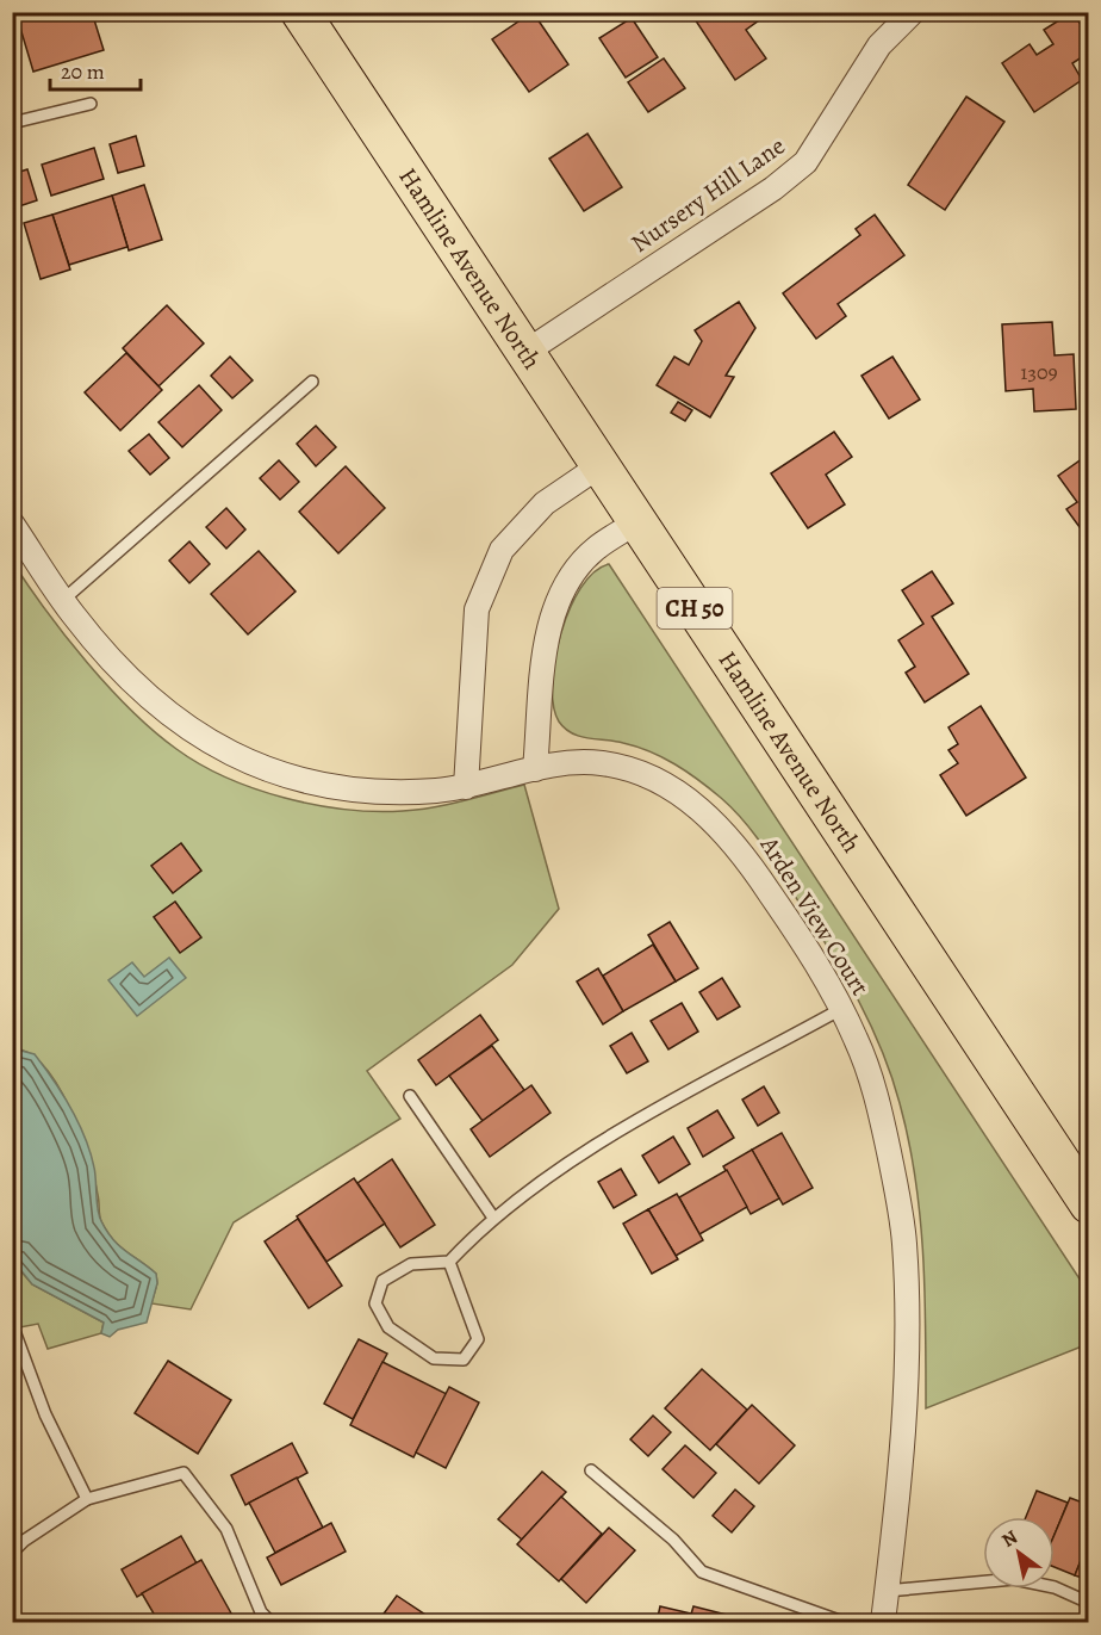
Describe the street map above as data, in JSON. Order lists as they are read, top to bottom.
{
  "streets": {
    "main road": ["Hamline Avenue North", "CH 50"],
    "street": ["Nursery Hill Lane", "Arden View Court"]
  },
  "crossings": [
    ["Nursery Hill Lane", "Hamline Avenue North"]
  ],
  "house_numbers": ["1309"],
  "scale_bar": "20 m",
  "north": "top left"
}
